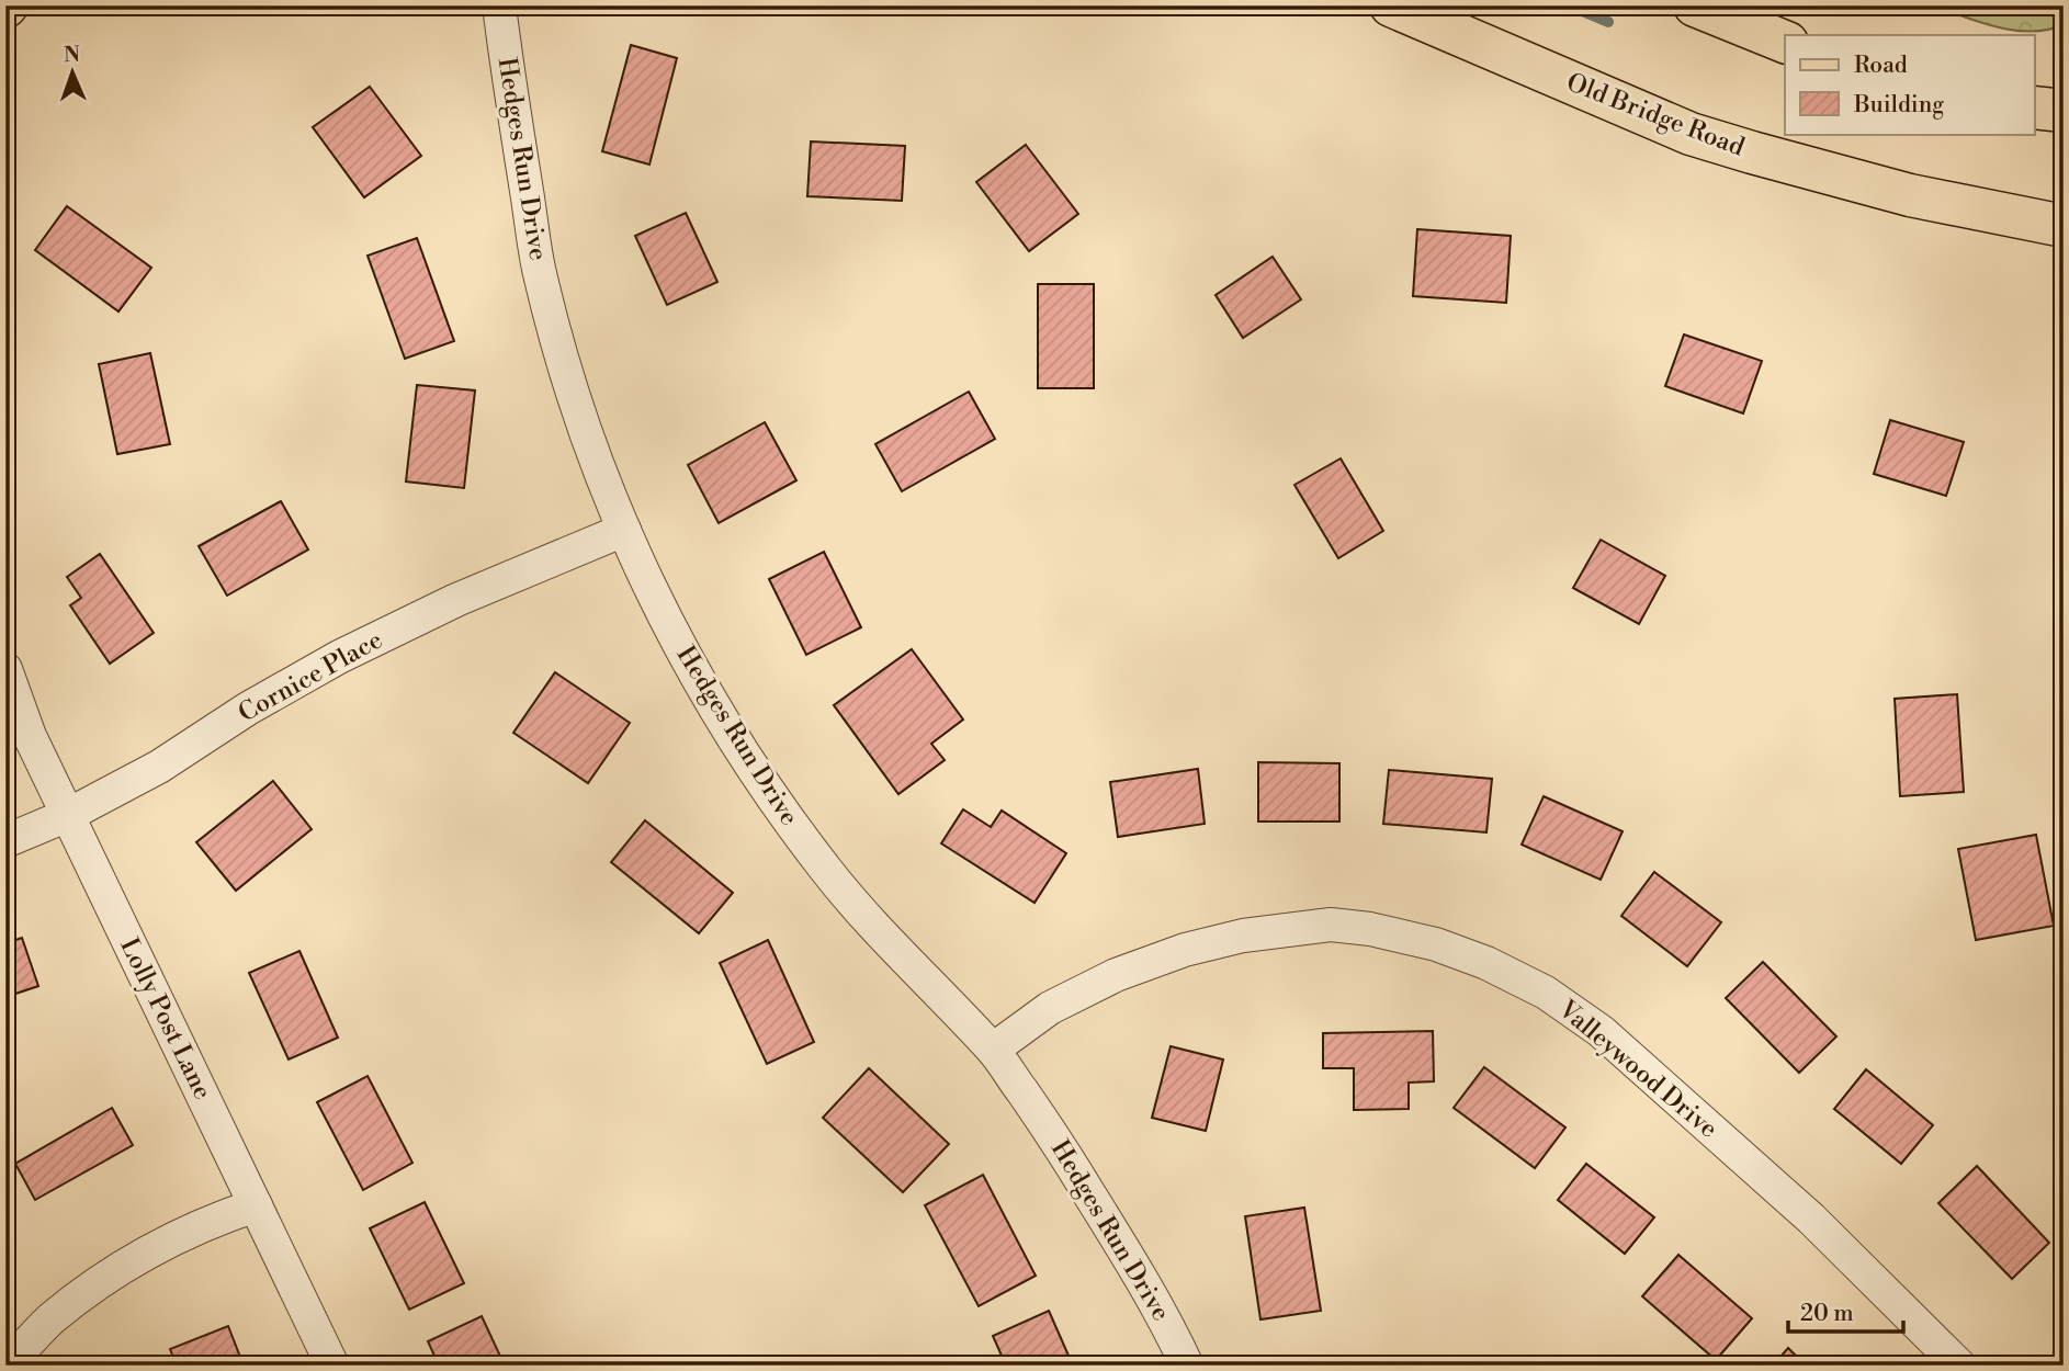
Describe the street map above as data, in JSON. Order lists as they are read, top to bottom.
{
  "streets": {
    "main road": ["Old Bridge Road"],
    "street": [
      "Hedges Run Drive",
      "Cornice Place",
      "Lolly Post Lane",
      "Valleywood Drive"
    ]
  },
  "crossings": [
    ["Hedges Run Drive", "Cornice Place"],
    ["Hedges Run Drive", "Valleywood Drive"],
    ["Cornice Place", "Lolly Post Lane"]
  ],
  "legend": ["Road", "Building"],
  "scale_bar": "20 m",
  "north": "top"
}
